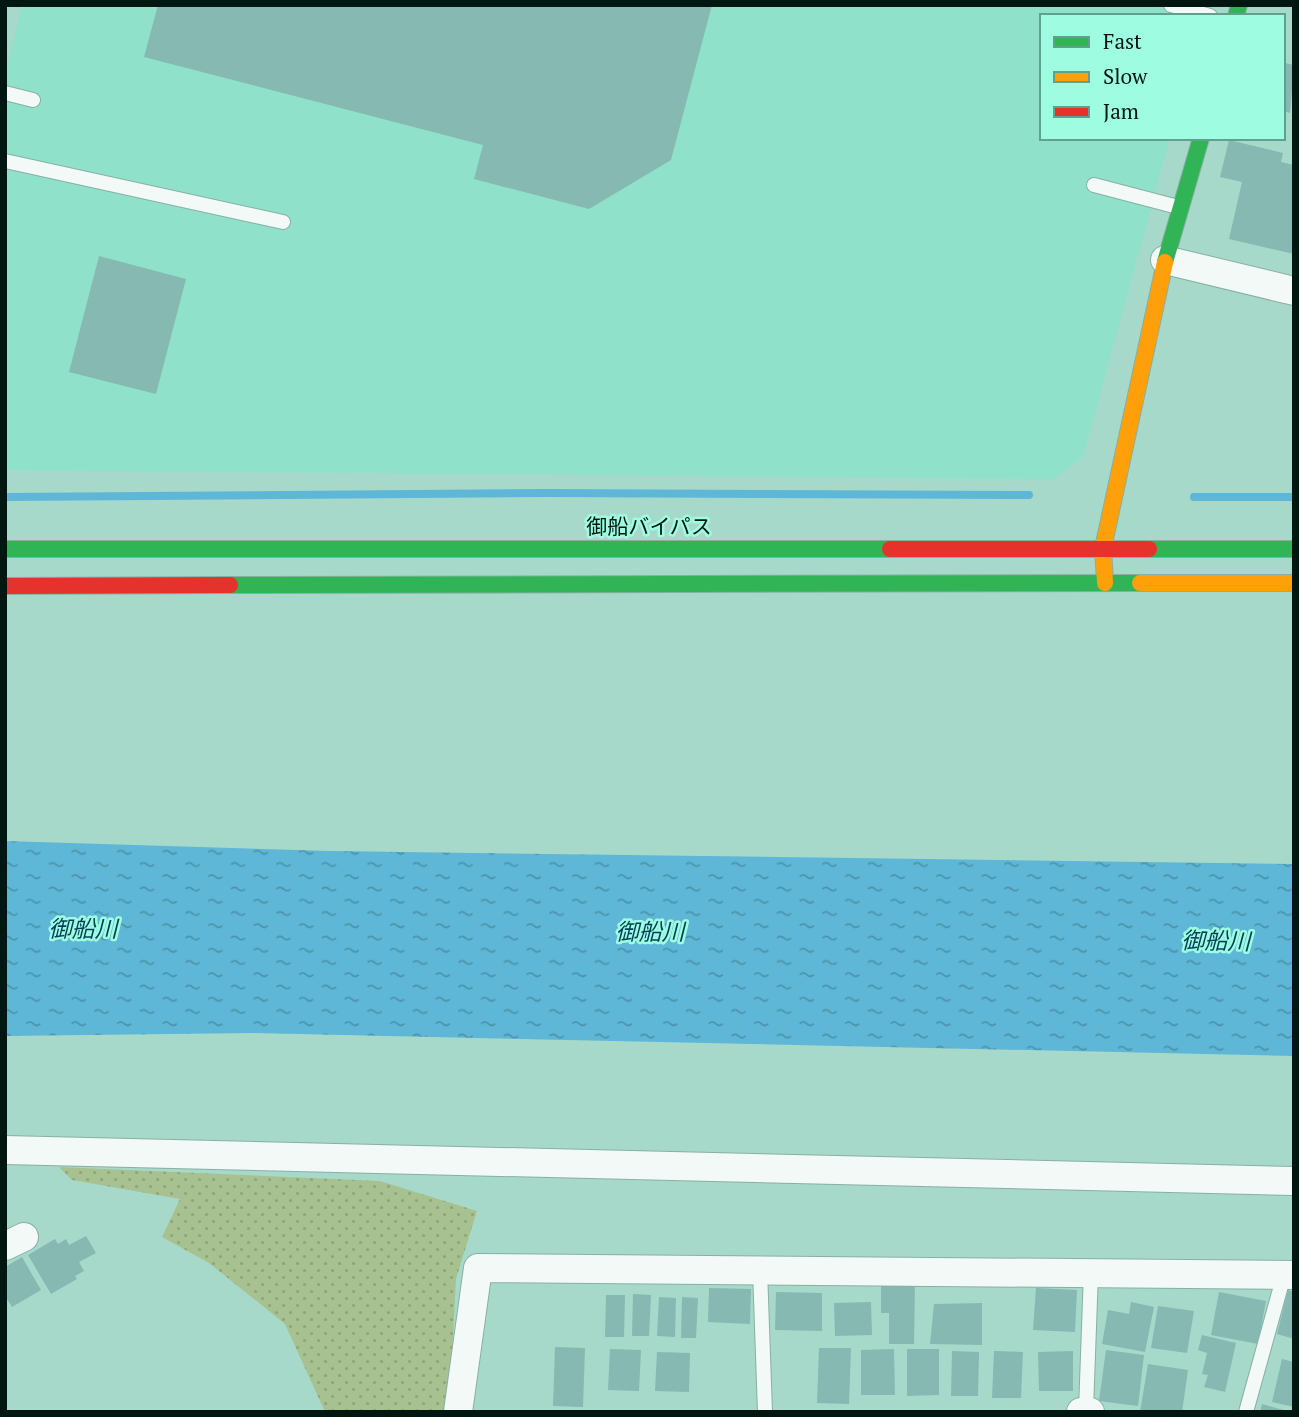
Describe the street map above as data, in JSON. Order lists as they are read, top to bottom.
{
  "streets": {
    "main road": ["御船バイパス"]
  },
  "water": ["御船川"],
  "legend": ["Fast", "Slow", "Jam"]
}
